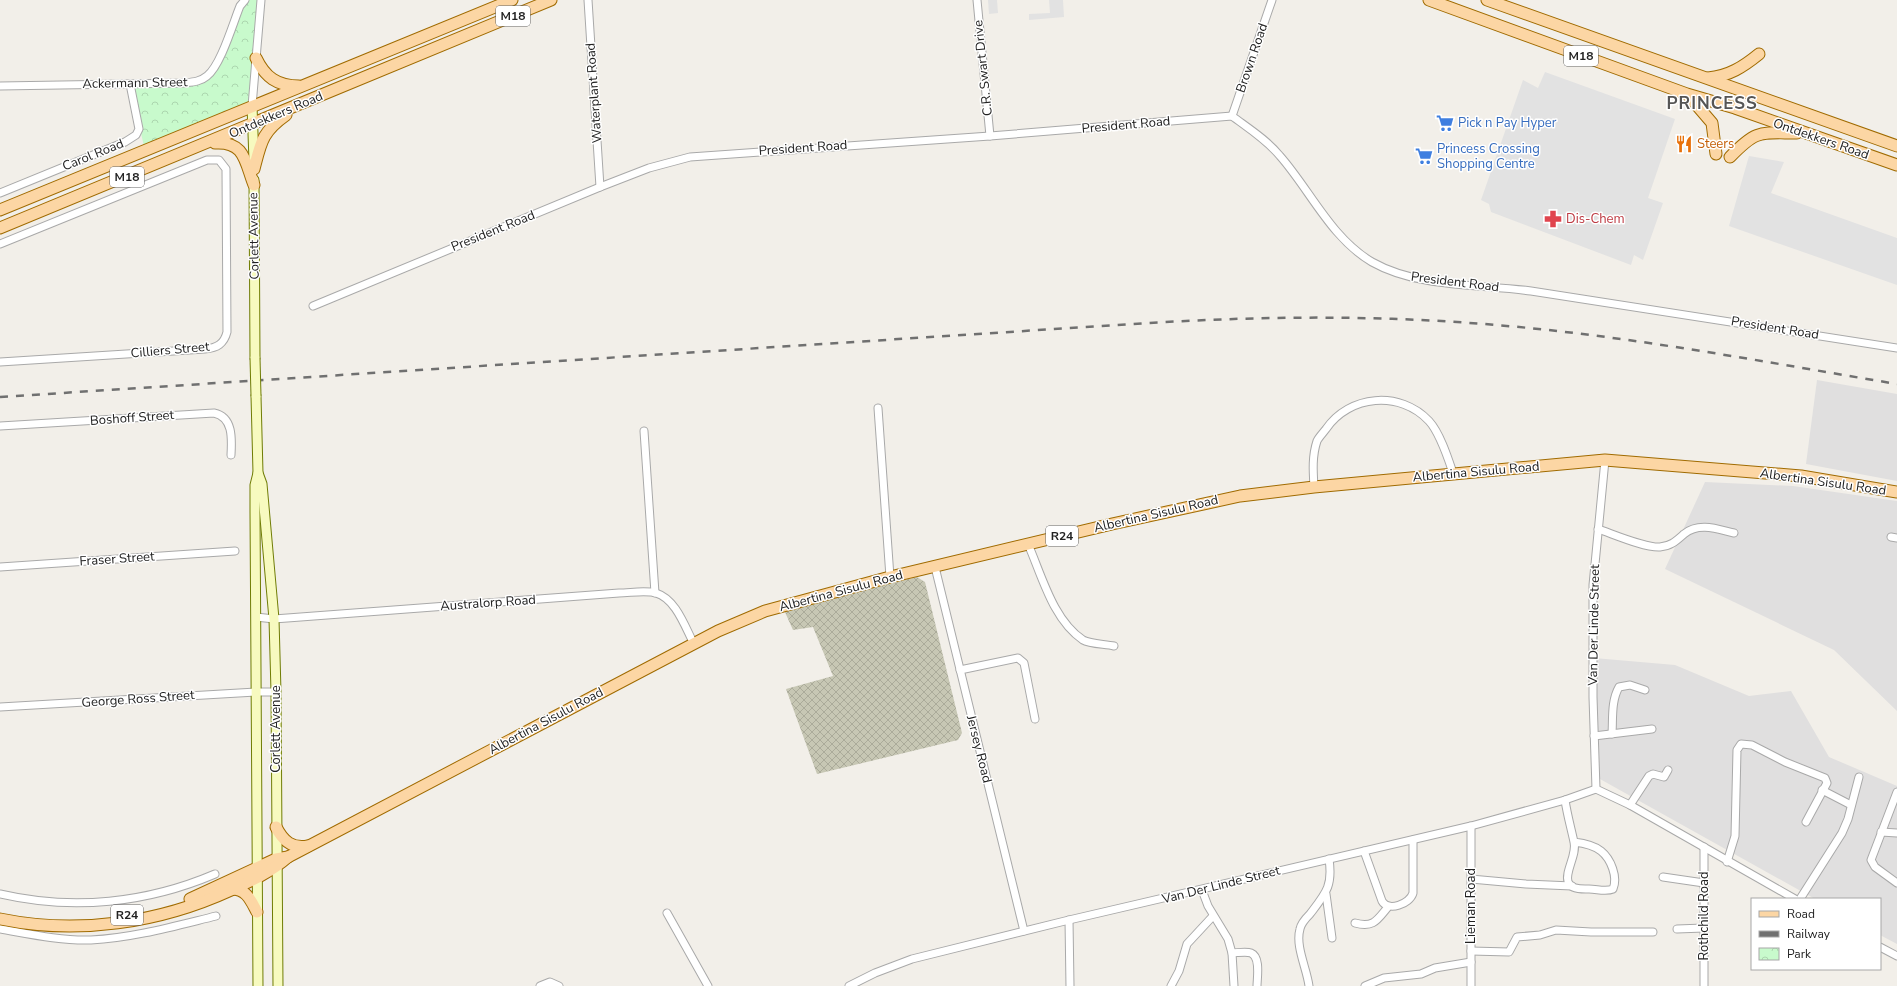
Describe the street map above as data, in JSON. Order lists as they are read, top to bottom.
{
  "streets": {
    "main road": [
      "M18",
      "Ontdekkers Road",
      "Albertina Sisulu Road",
      "R24"
    ],
    "street": [
      "Brown Road",
      "C.R. Swart Drive",
      "Ackermann Street",
      "Waterplant Road",
      "President Road",
      "Carol Road",
      "Corlett Avenue",
      "Cilliers Street",
      "Boshoff Street",
      "Fraser Street",
      "Australorp Road",
      "Van Der Linde Street",
      "George Ross Street",
      "Jersey Road",
      "Lieman Road",
      "Rothchild Road"
    ]
  },
  "crossings": [
    ["Brown Road", "President Road"],
    ["C.R. Swart Drive", "President Road"],
    ["Ackermann Street", "Carol Road"],
    ["Waterplant Road", "President Road"],
    ["Ontdekkers Road", "Corlett Avenue"],
    ["Corlett Avenue", "Albertina Sisulu Road"],
    ["Corlett Avenue", "Australorp Road"],
    ["Corlett Avenue", "George Ross Street"],
    ["Albertina Sisulu Road", "Van Der Linde Street"],
    ["Albertina Sisulu Road", "Jersey Road"],
    ["Van Der Linde Street", "Jersey Road"],
    ["Van Der Linde Street", "Lieman Road"]
  ],
  "districts": ["PRINCESS"],
  "places": {
    "supermarket": ["Pick n Pay Hyper", "Princess Crossing Shopping Centre"],
    "restaurant": ["Steers"],
    "pharmacy": ["Dis-Chem"]
  },
  "legend": ["Road", "Railway", "Park"]
}
